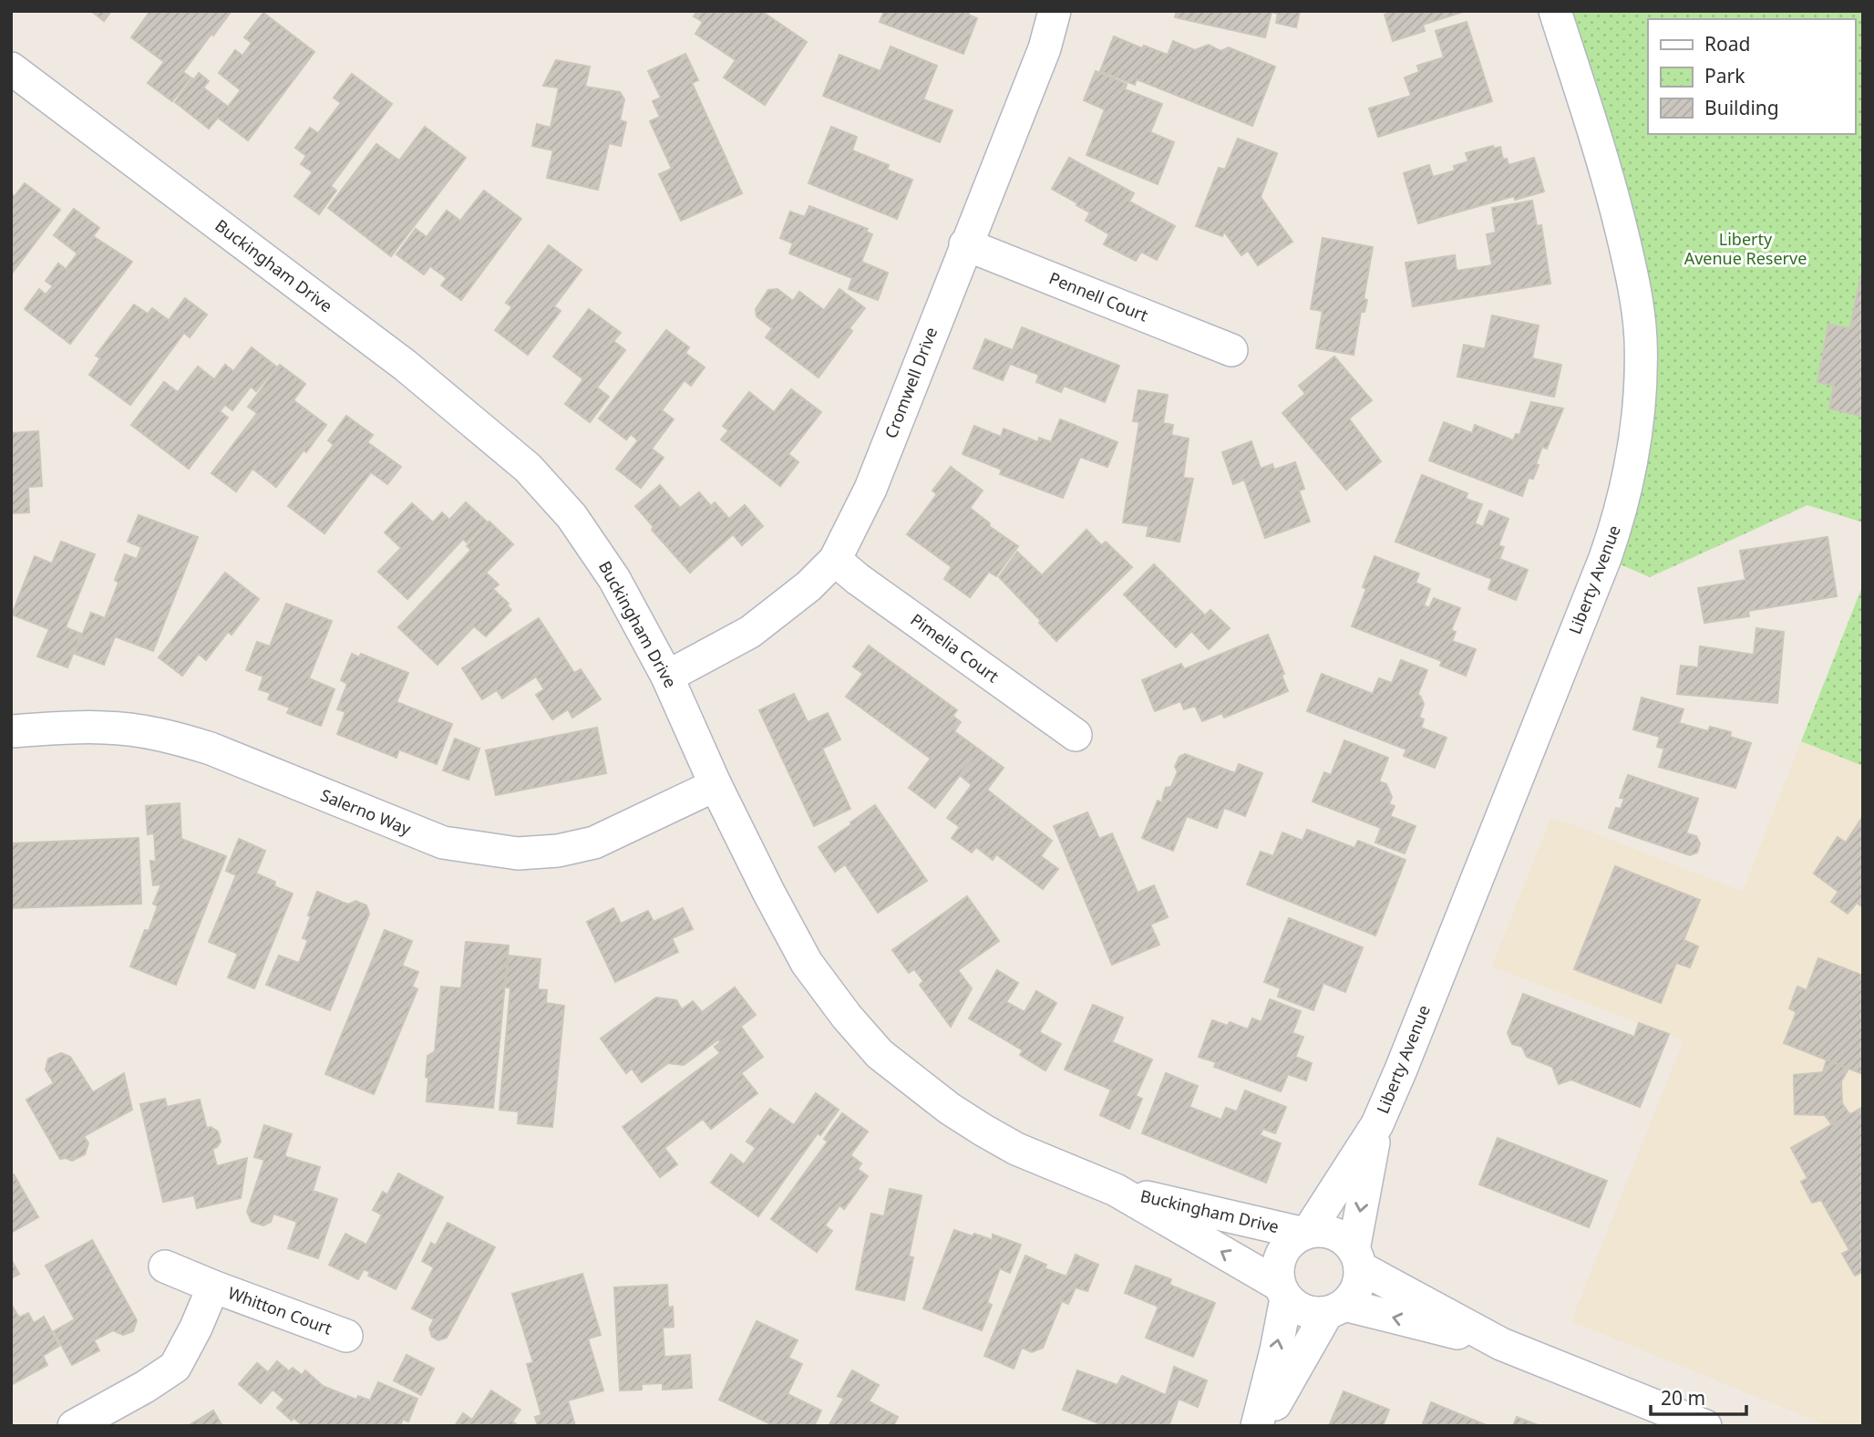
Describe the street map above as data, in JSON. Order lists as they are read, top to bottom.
{
  "streets": {
    "street": [
      "Buckingham Drive",
      "Pennell Court",
      "Cromwell Drive",
      "Liberty Avenue",
      "Pimelia Court",
      "Salerno Way",
      "Whitton Court"
    ]
  },
  "crossings": [
    ["Buckingham Drive", "Cromwell Drive"],
    ["Buckingham Drive", "Liberty Avenue"],
    ["Buckingham Drive", "Salerno Way"],
    ["Pennell Court", "Cromwell Drive"],
    ["Cromwell Drive", "Pimelia Court"]
  ],
  "parks": ["Liberty Avenue Reserve"],
  "legend": ["Road", "Park", "Building"],
  "scale_bar": "20 m"
}
